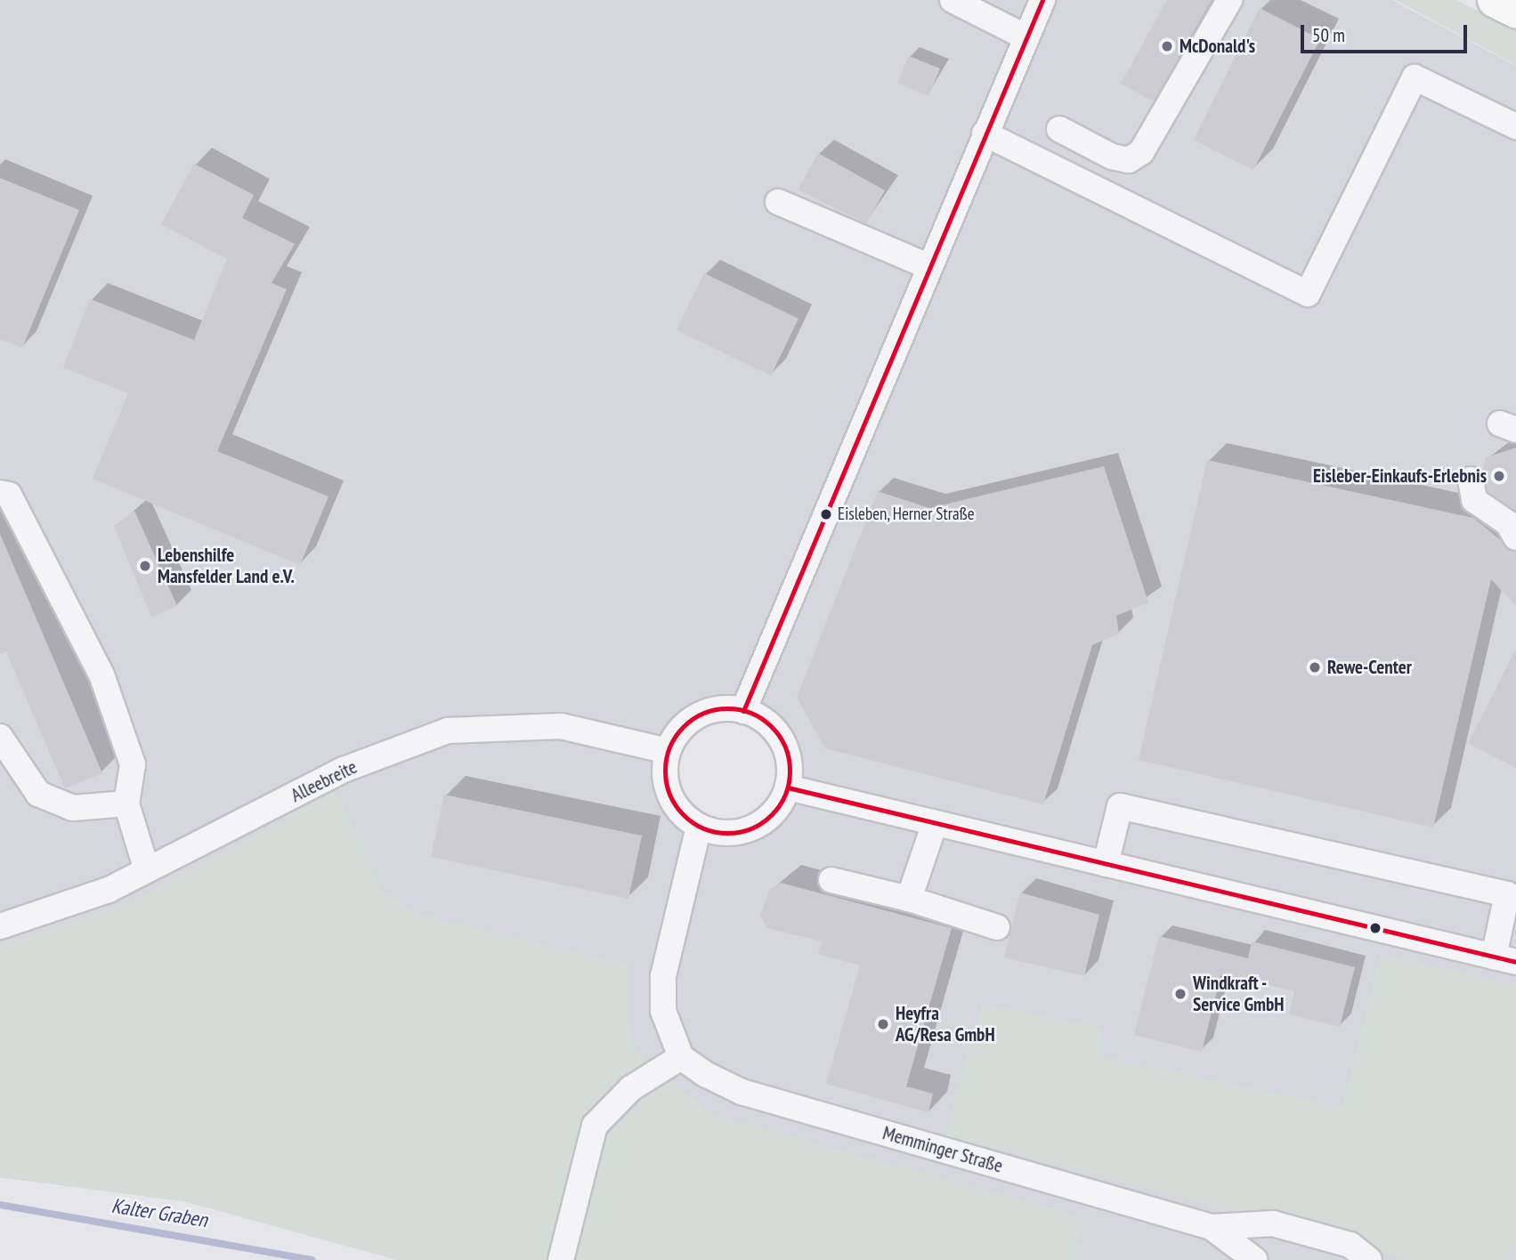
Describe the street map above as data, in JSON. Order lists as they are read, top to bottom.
{
  "streets": {
    "street": ["Alleebreite", "Memminger Straße"]
  },
  "water": ["Kalter Graben"],
  "places": [
    "McDonald's",
    "Eisleber-Einkaufs-Erlebnis",
    "Eisleben, Herner Straße",
    "Lebenshilfe Mansfelder Land e.V.",
    "Rewe-Center",
    "Windkraft - Service GmbH",
    "Heyfra AG/Resa GmbH"
  ],
  "scale_bar": "50 m"
}
